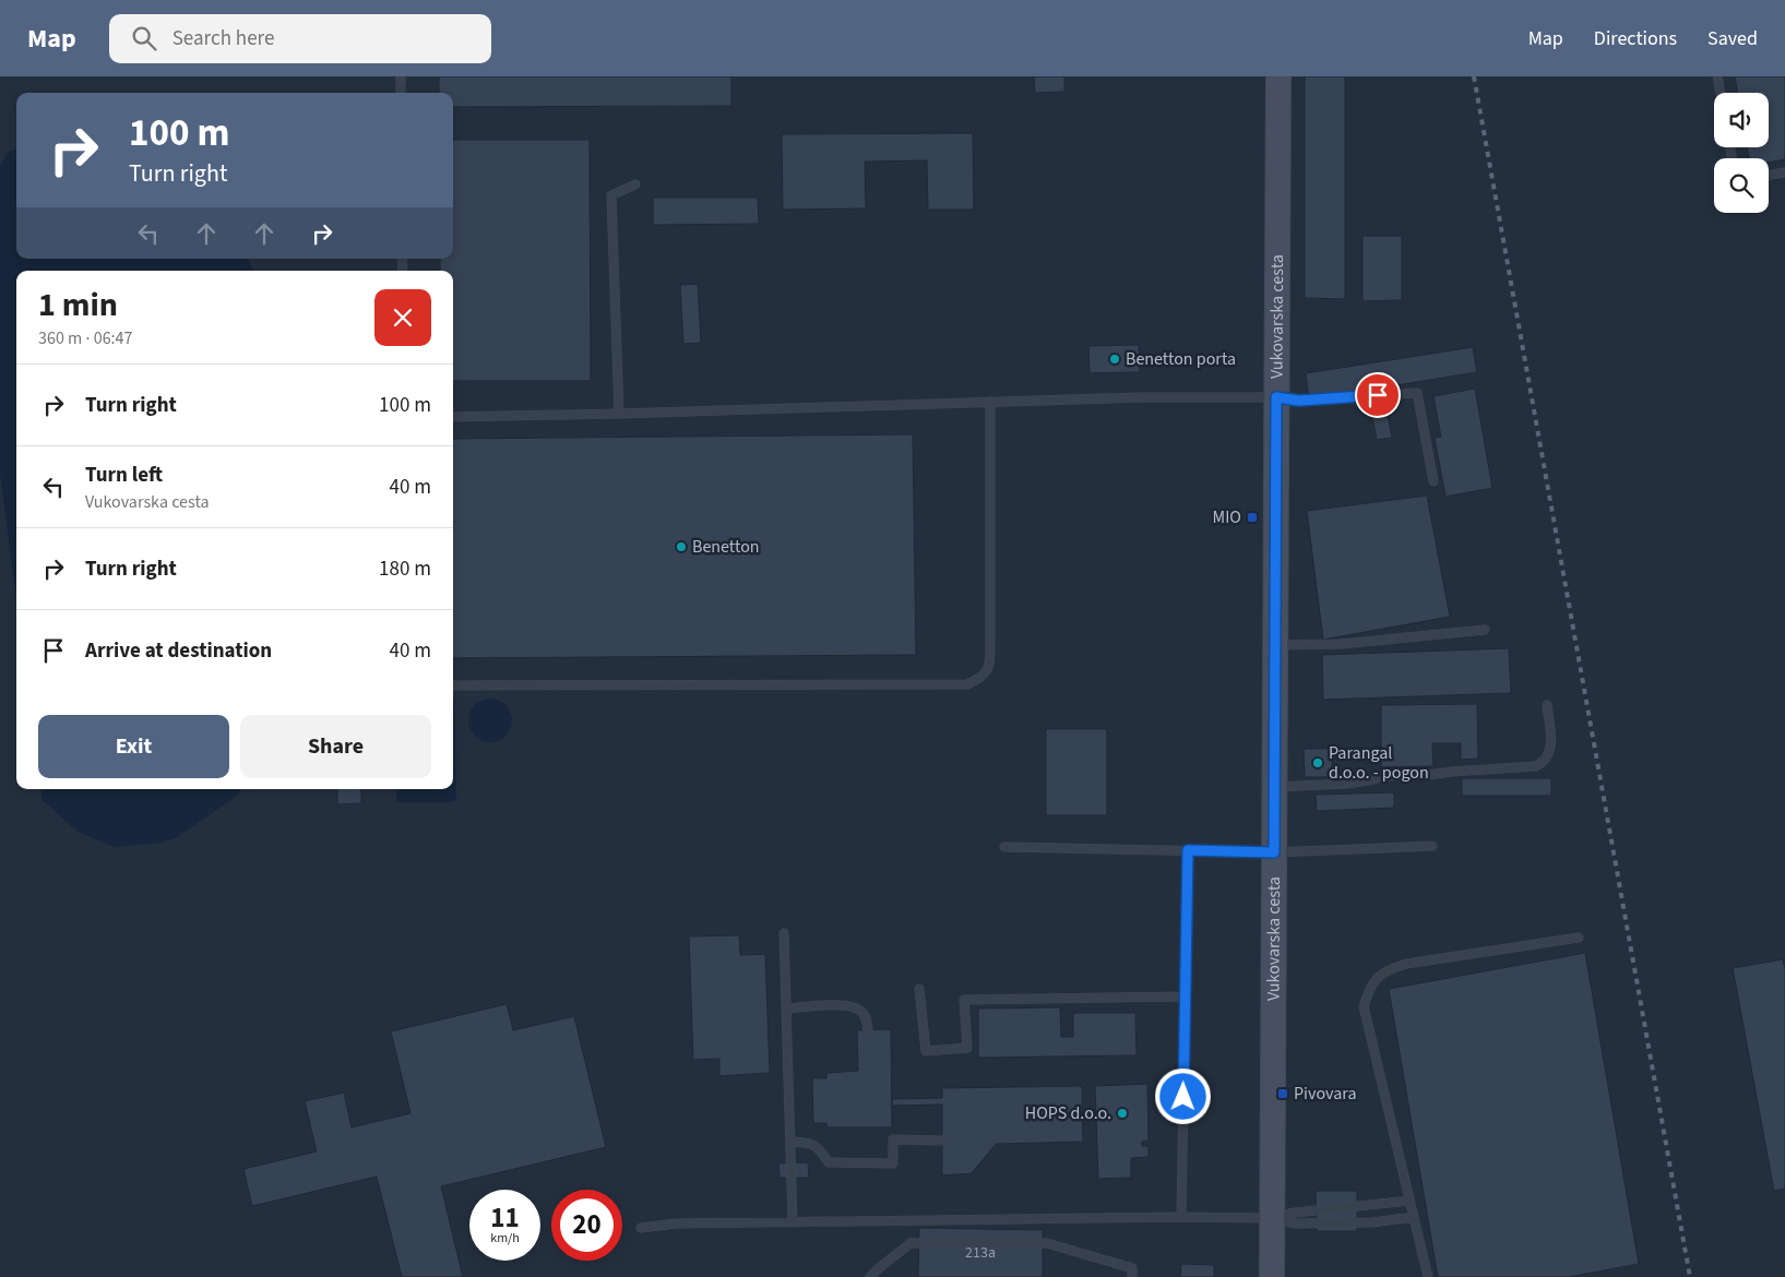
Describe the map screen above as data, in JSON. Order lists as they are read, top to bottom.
{
  "streets": {
    "main road": ["Vukovarska cesta"]
  },
  "places": {
    "other": [
      "Benetton porta",
      "Benetton",
      "Parangal d.o.o. - pogon",
      "HOPS d.o.o."
    ],
    "transit": ["MIO", "Pivovara"]
  },
  "house_numbers": ["213a"],
  "page": {
    "header": "Map",
    "search": "Search here",
    "nav": ["Map", "Directions", "Saved"],
    "turn": ["100 m", "Turn right"],
    "heading": ["1 min", "360 m · 06:47"],
    "list": [
      {
        "name": "Turn right",
        "value": "100 m"
      },
      {
        "name": "Turn left",
        "note": "Vukovarska cesta",
        "value": "40 m"
      },
      {
        "name": "Turn right",
        "value": "180 m"
      },
      {
        "name": "Arrive at destination",
        "value": "40 m"
      }
    ],
    "buttons": ["Exit", "Share"],
    "speed": "11 km/h",
    "limit": "20"
  }
}
